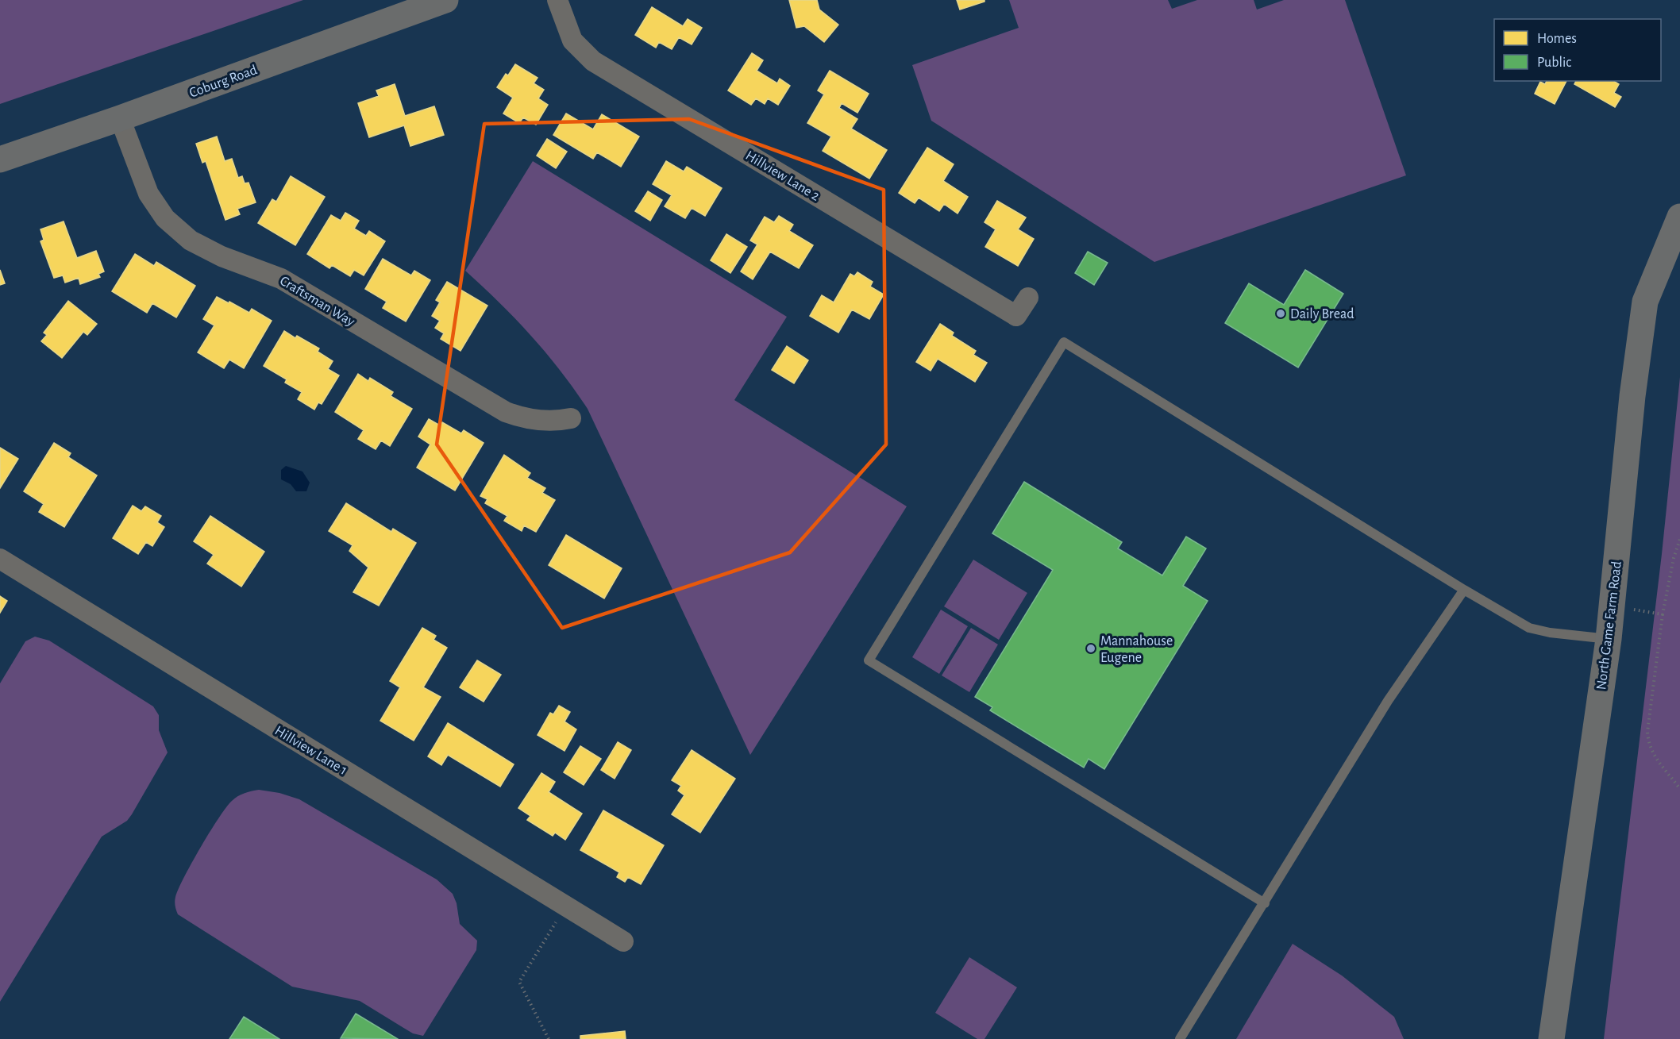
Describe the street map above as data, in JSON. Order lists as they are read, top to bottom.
{
  "streets": {
    "main road": ["Coburg Road", "North Game Farm Road"],
    "street": ["Hillview Lane 2", "Craftsman Way", "Hillview Lane 1"]
  },
  "crossings": [
    ["Coburg Road", "Craftsman Way"]
  ],
  "places": ["Daily Bread", "Mannahouse Eugene"],
  "legend": ["Homes", "Public"]
}
